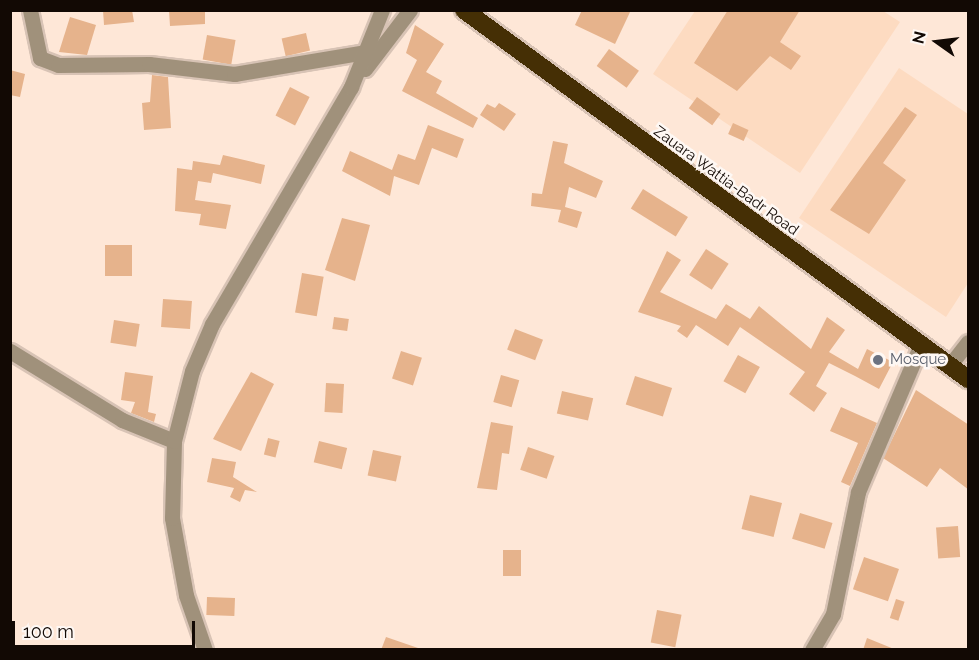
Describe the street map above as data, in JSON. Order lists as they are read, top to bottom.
{
  "streets": {
    "highway": ["Zauara Wattia-Badr Road"]
  },
  "places": ["Mosque"],
  "scale_bar": "100 m",
  "north": "left"
}
